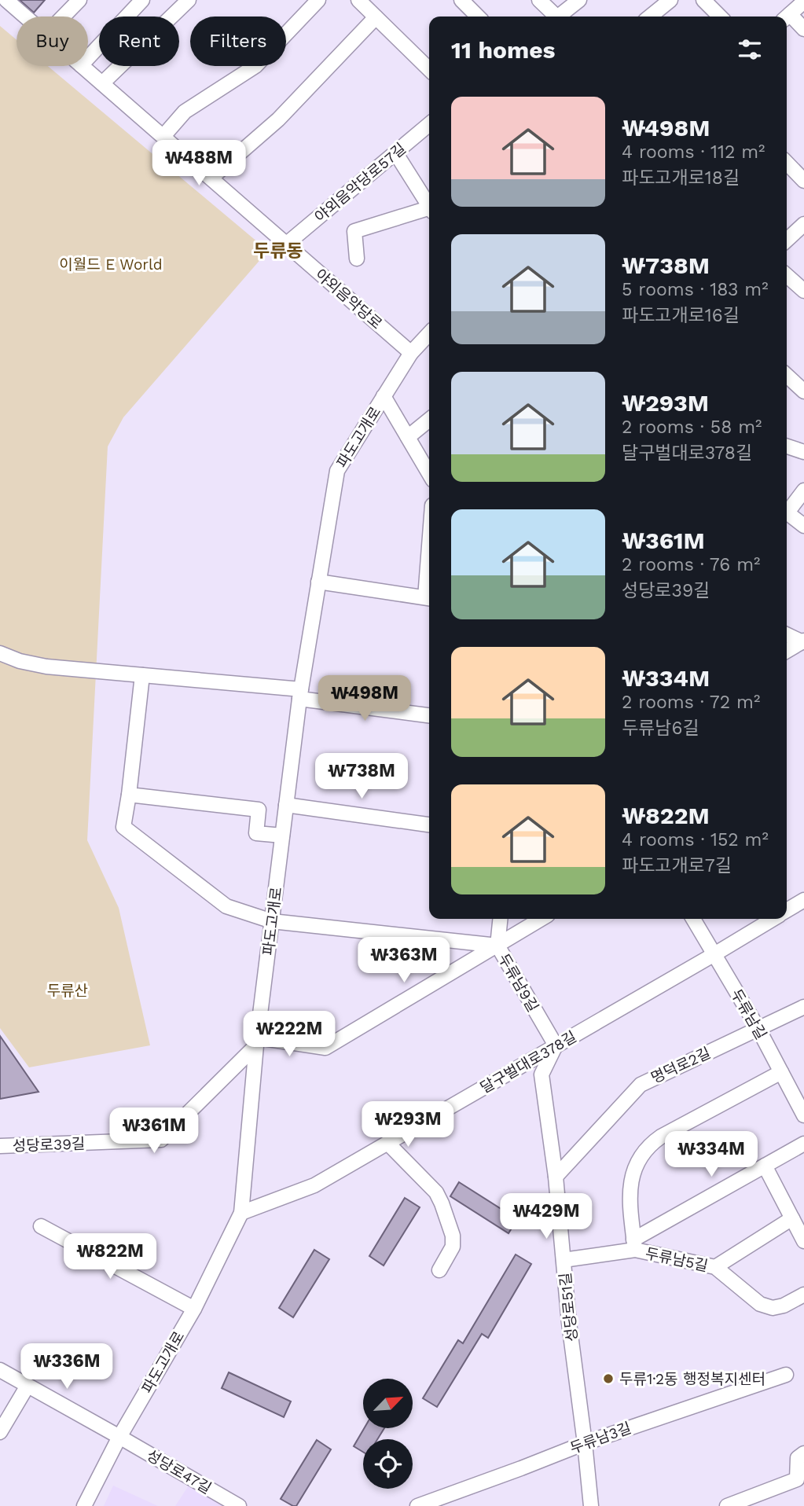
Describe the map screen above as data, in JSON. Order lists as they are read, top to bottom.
{
  "streets": {
    "street": [
      "야외음악당로57길",
      "야외음악당로",
      "파도고개로",
      "두류남9길",
      "두류남길",
      "달구벌대로378길",
      "명덕로2길",
      "성당로39길",
      "두류남5길",
      "성당로51길",
      "두류남3길",
      "성당로47길"
    ]
  },
  "crossings": [
    ["야외음악당로57길", "야외음악당로"],
    ["야외음악당로", "파도고개로"],
    ["파도고개로", "달구벌대로378길"],
    ["파도고개로", "성당로39길"],
    ["파도고개로", "성당로47길"],
    ["두류남9길", "달구벌대로378길"],
    ["두류남9길", "성당로51길"],
    ["두류남길", "달구벌대로378길"],
    ["두류남길", "명덕로2길"],
    ["두류남길", "두류남5길"],
    ["달구벌대로378길", "성당로51길"],
    ["명덕로2길", "성당로51길"],
    ["성당로51길", "두류남3길"]
  ],
  "districts": ["두류동"],
  "parks": ["이월드 E World", "두류산"],
  "places": ["두류1·2동 행정복지센터"],
  "north": "top right",
  "page": {
    "chip": ["Buy", "Rent", "Filters"],
    "heading": "11 homes",
    "list": [
      {
        "name": "₩498M",
        "note": "4 rooms · 112 m² · 파도고개로18길"
      },
      {
        "name": "₩738M",
        "note": "5 rooms · 183 m² · 파도고개로16길"
      },
      {
        "name": "₩293M",
        "note": "2 rooms · 58 m² · 달구벌대로378길"
      },
      {
        "name": "₩361M",
        "note": "2 rooms · 76 m² · 성당로39길"
      },
      {
        "name": "₩334M",
        "note": "2 rooms · 72 m² · 두류남6길"
      },
      {
        "name": "₩822M",
        "note": "4 rooms · 152 m² · 파도고개로7길"
      }
    ],
    "price": [
      "₩488M",
      "₩498M",
      "₩738M",
      "₩363M",
      "₩222M",
      "₩293M",
      "₩361M",
      "₩334M",
      "₩429M",
      "₩822M",
      "₩336M"
    ]
  }
}
